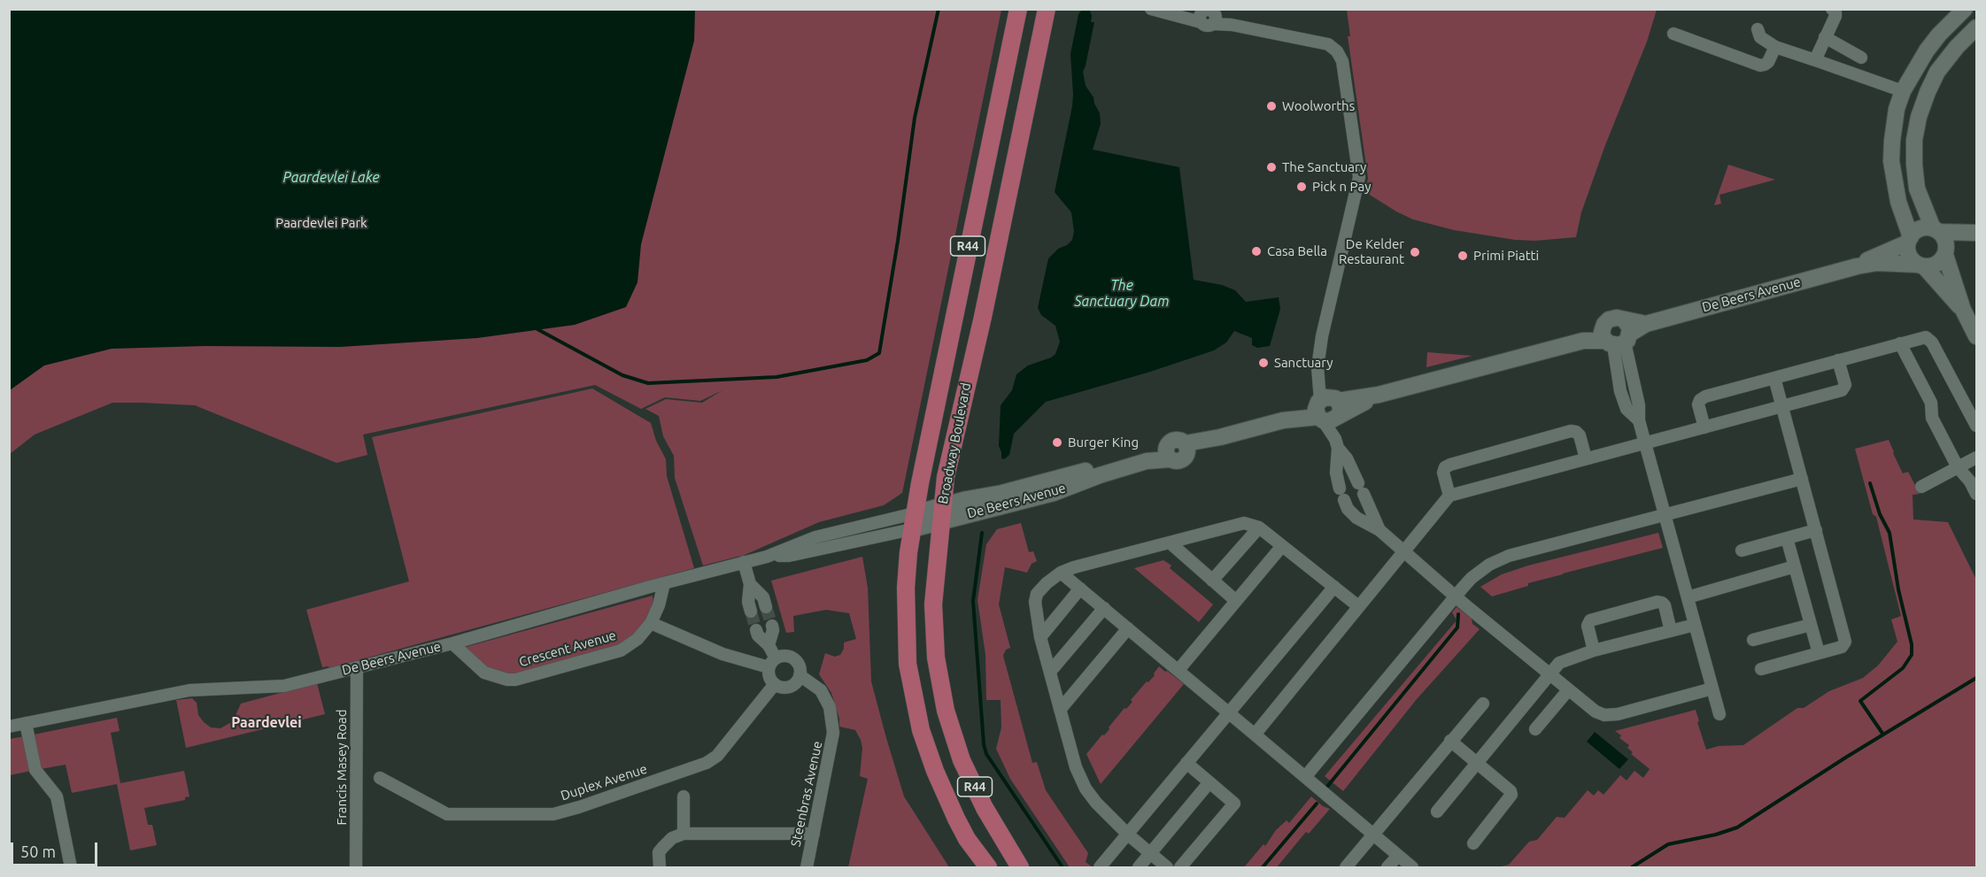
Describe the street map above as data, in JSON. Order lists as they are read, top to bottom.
{
  "streets": {
    "main road": ["R44", "Broadway Boulevard"],
    "street": [
      "De Beers Avenue",
      "Crescent Avenue",
      "Francis Masey Road",
      "Duplex Avenue",
      "Steenbras Avenue"
    ]
  },
  "crossings": [
    ["De Beers Avenue", "Broadway Boulevard"],
    ["De Beers Avenue", "Crescent Avenue"],
    ["De Beers Avenue", "Francis Masey Road"],
    ["Duplex Avenue", "Steenbras Avenue"]
  ],
  "districts": ["Paardevlei"],
  "water": ["Paardevlei Lake", "The Sanctuary Dam"],
  "parks": ["Paardevlei Park"],
  "places": [
    "Woolworths",
    "The Sanctuary",
    "Pick n Pay",
    "Casa Bella",
    "De Kelder Restaurant",
    "Primi Piatti",
    "Sanctuary",
    "Burger King"
  ],
  "scale_bar": "50 m"
}
